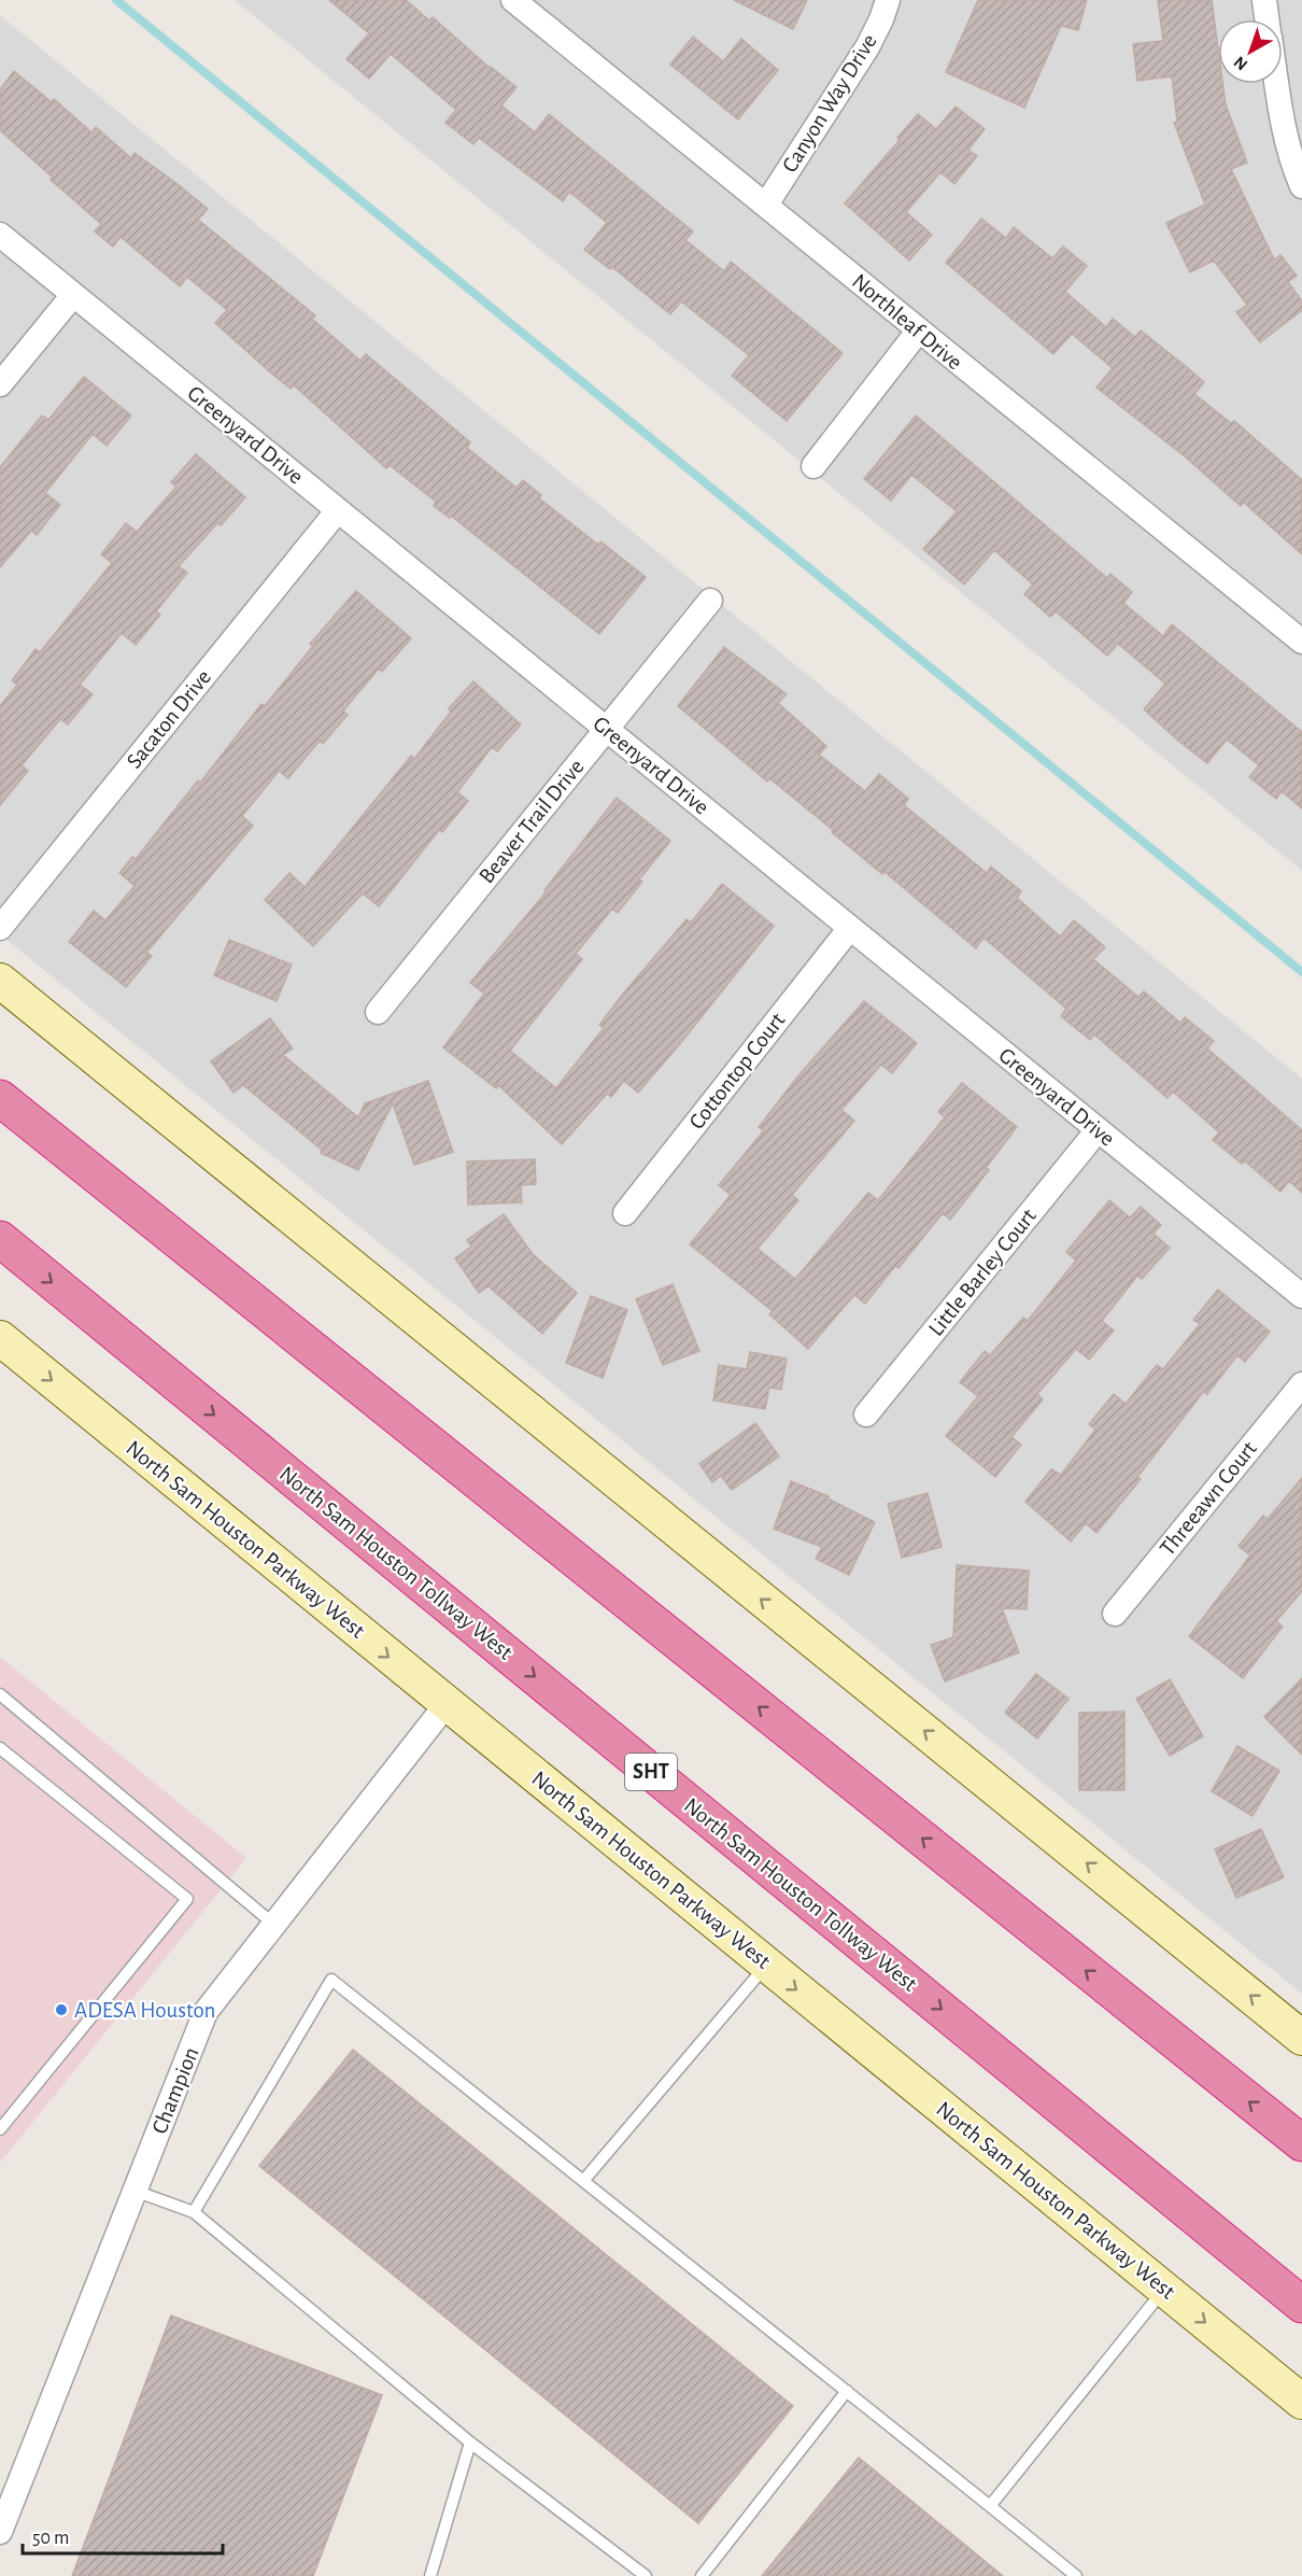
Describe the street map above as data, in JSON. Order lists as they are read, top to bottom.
{
  "streets": {
    "highway": ["North Sam Houston Tollway West", "SHT"],
    "main road": ["North Sam Houston Parkway West"],
    "street": [
      "Canyon Way Drive",
      "Northleaf Drive",
      "Greenyard Drive",
      "Sacaton Drive",
      "Beaver Trail Drive",
      "Cottontop Court",
      "Little Barley Court",
      "Threeawn Court",
      "Champion"
    ]
  },
  "crossings": [
    ["Canyon Way Drive", "Northleaf Drive"],
    ["Greenyard Drive", "Sacaton Drive"],
    ["Greenyard Drive", "Beaver Trail Drive"],
    ["Greenyard Drive", "Cottontop Court"],
    ["Greenyard Drive", "Little Barley Court"],
    ["North Sam Houston Parkway West", "Champion"]
  ],
  "places": ["ADESA Houston"],
  "scale_bar": "50 m",
  "north": "bottom left"
}
